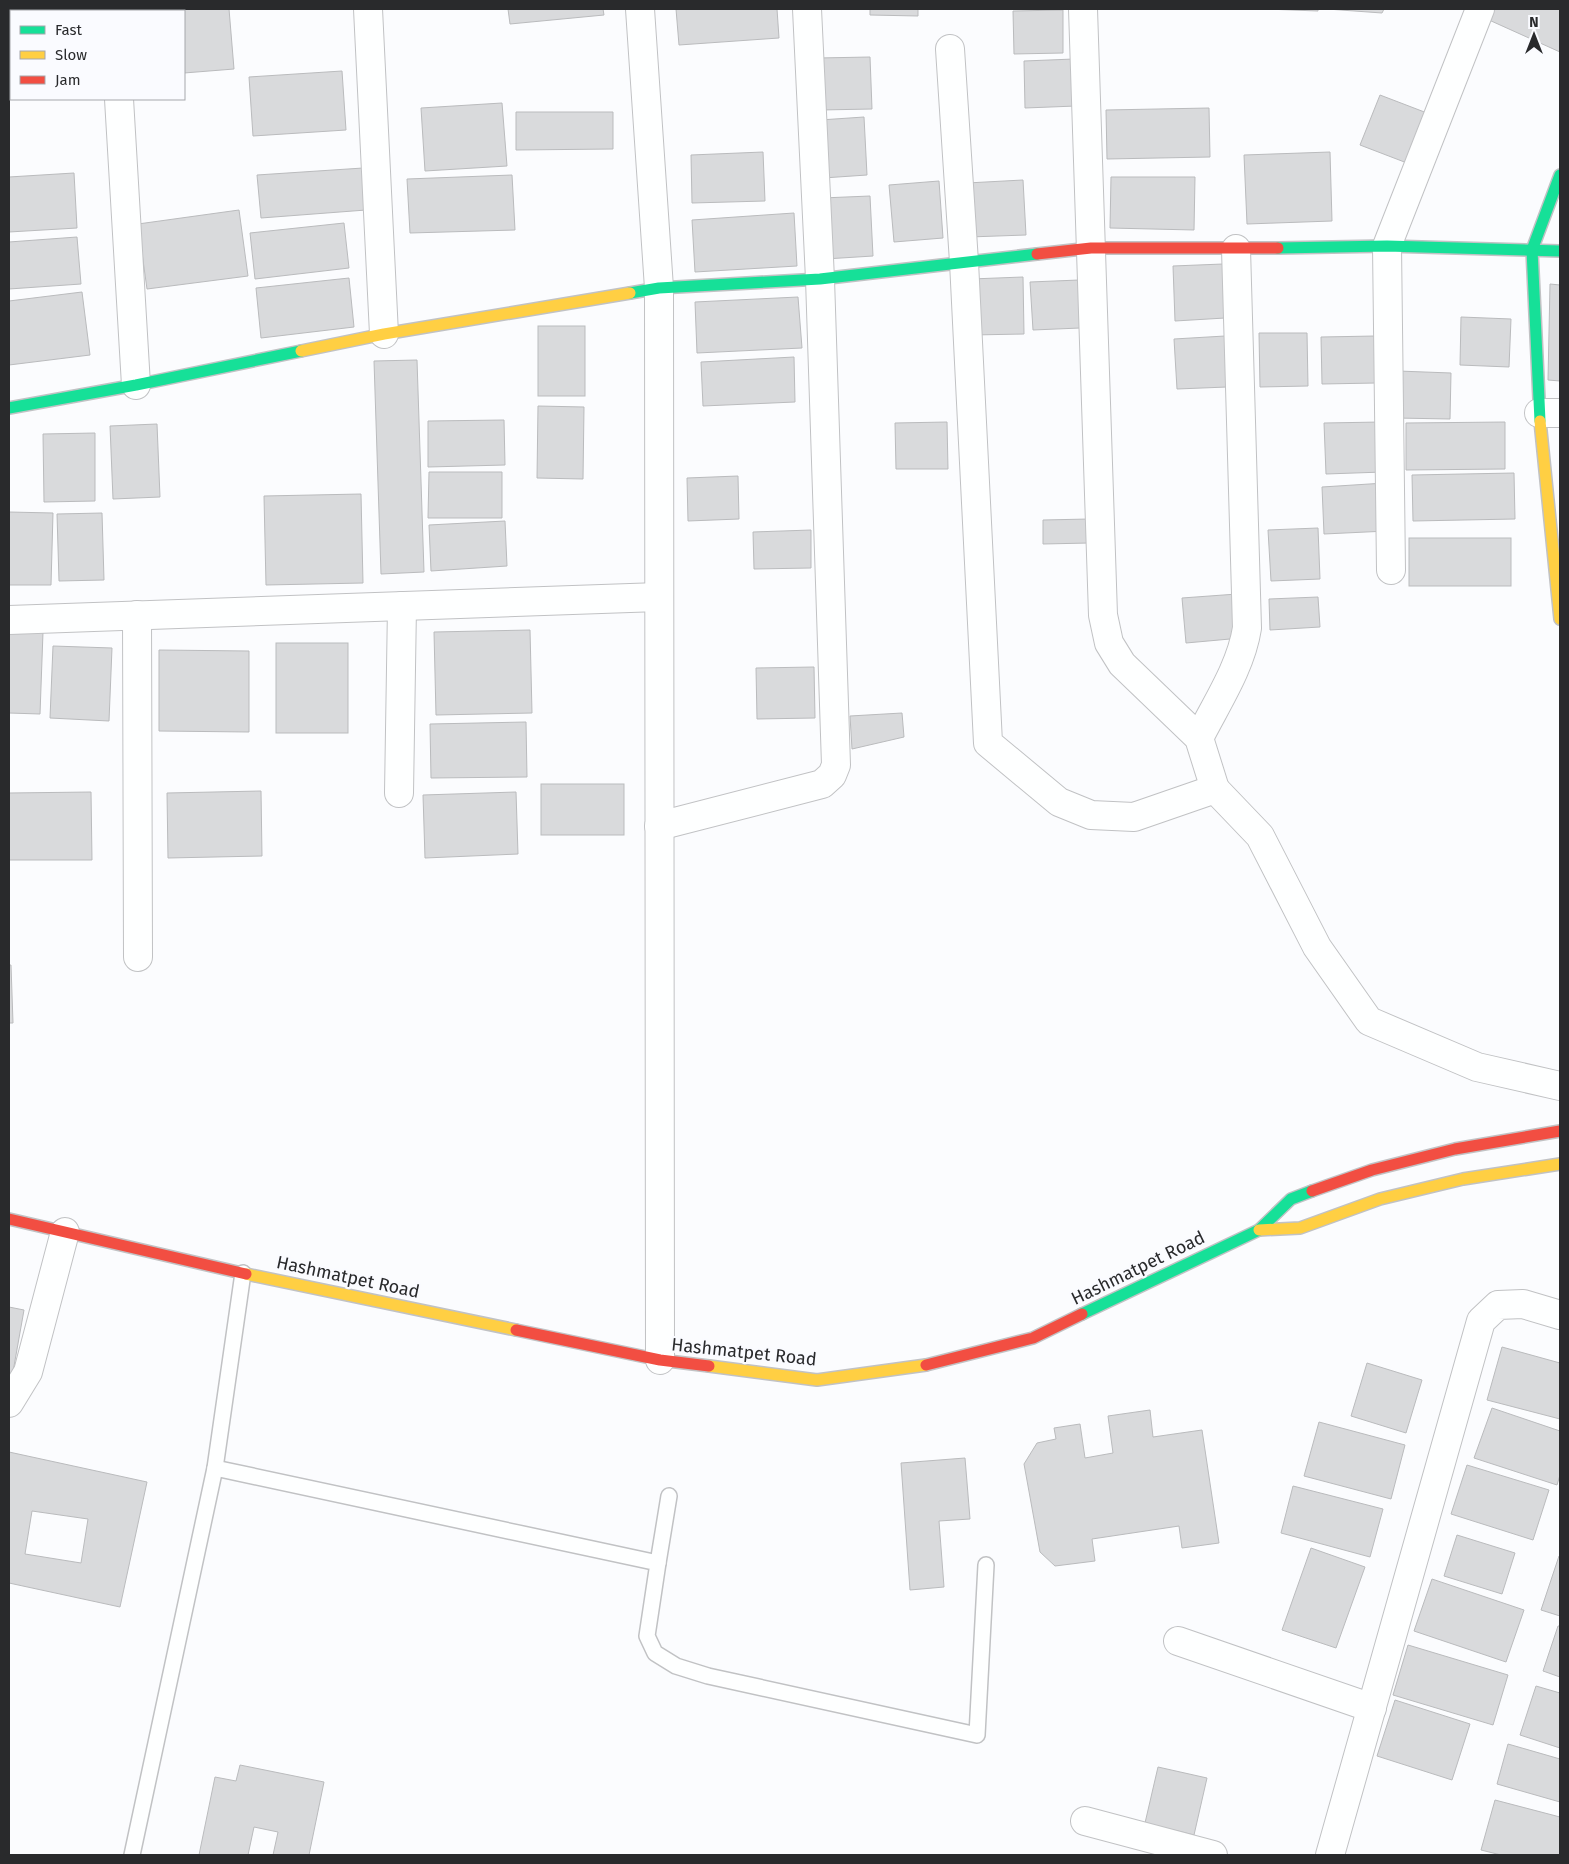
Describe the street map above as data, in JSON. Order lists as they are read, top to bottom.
{
  "streets": {
    "street": ["Hashmatpet Road"]
  },
  "legend": ["Fast", "Slow", "Jam"],
  "north": "top"
}
